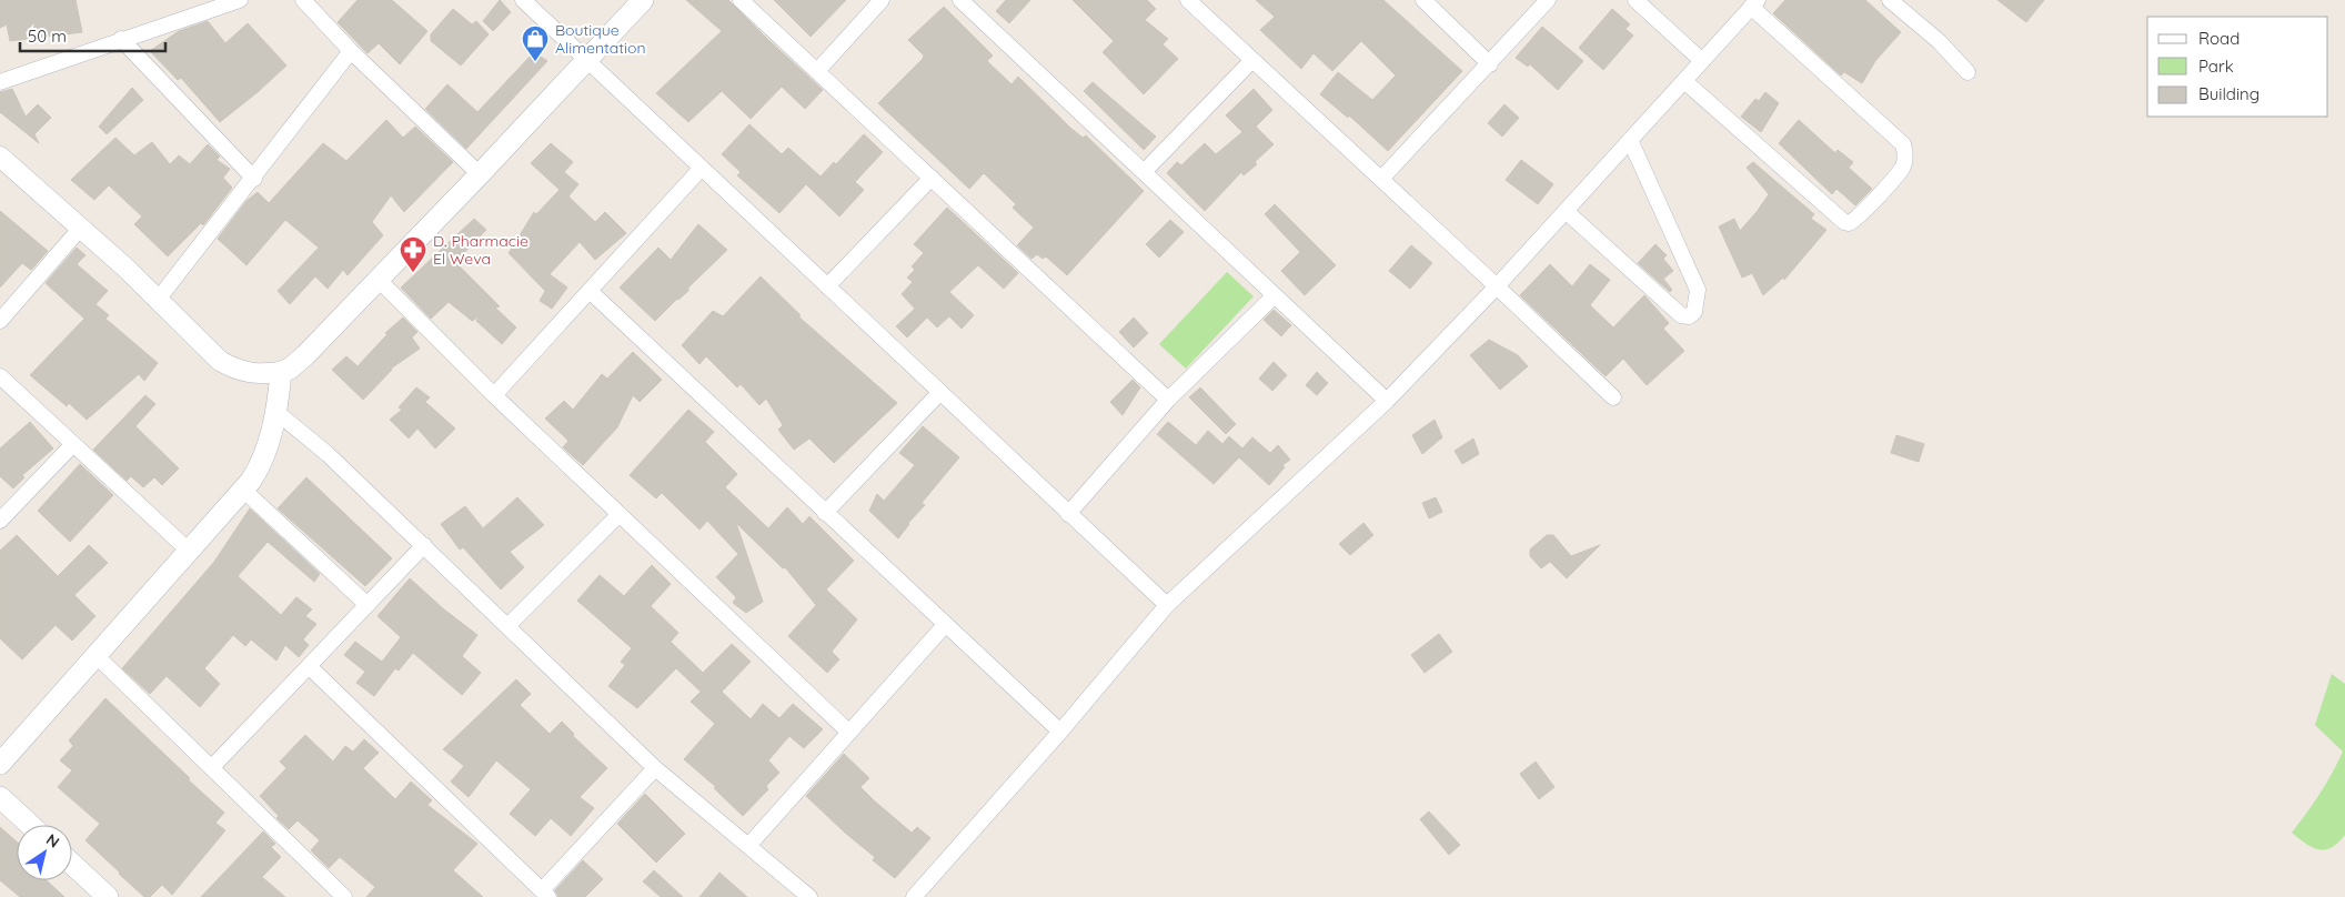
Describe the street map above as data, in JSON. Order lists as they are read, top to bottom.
{
  "places": {
    "shop": ["Boutique Alimentation"],
    "pharmacy": ["D. Pharmacie El Weva"]
  },
  "legend": ["Road", "Park", "Building"],
  "scale_bar": "50 m",
  "north": "top right"
}
